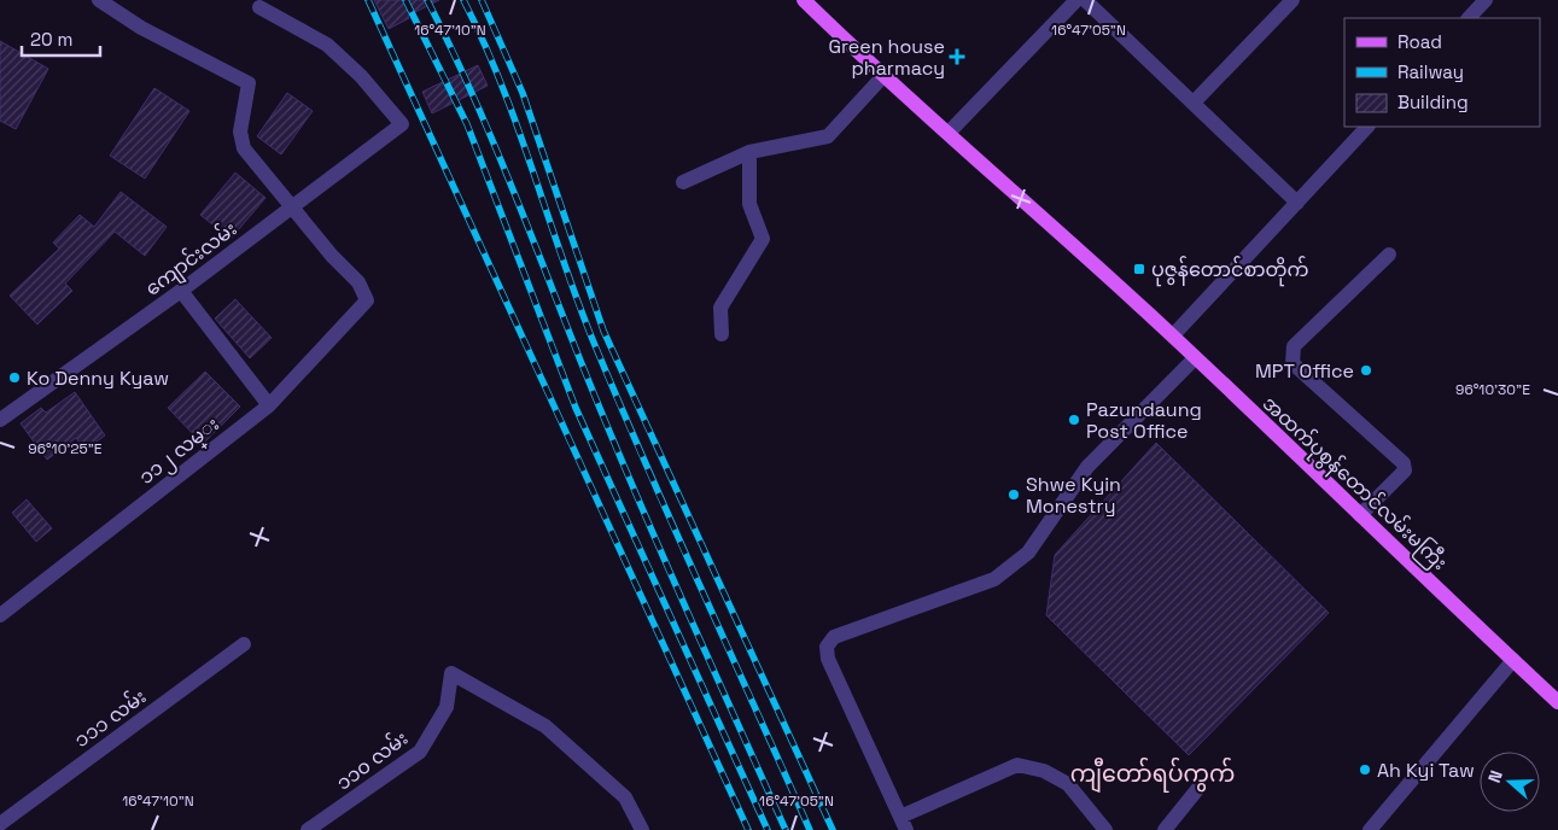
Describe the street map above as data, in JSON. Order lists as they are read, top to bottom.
{
  "streets": {
    "main road": ["အထက်ပုစွန်တောင်လမ်းမကြီး"],
    "street": [
      "ကျောင်းလမ်း",
      "၁၁၂ လမ္း",
      "၁၁၁ လမ်း",
      "၁၁၀ လမ်း"
    ]
  },
  "crossings": [
    ["ကျောင်းလမ်း", "၁၁၂ လမ္း"]
  ],
  "districts": ["ကျီတော်ရပ်ကွက်"],
  "places": {
    "health": ["Green house pharmacy"],
    "transit": ["ပုဇွန်တောင်စာတိုက်"],
    "other": [
      "MPT Office",
      "Ko Denny Kyaw",
      "Pazundaung Post Office",
      "Shwe Kyin Monestry",
      "Ah Kyi Taw"
    ]
  },
  "legend": ["Road", "Railway", "Building"],
  "scale_bar": "20 m",
  "north": "left",
  "coordinates": [
    "16°47'10\"N",
    "16°47'05\"N",
    "96°10'30\"E",
    "96°10'25\"E"
  ]
}
